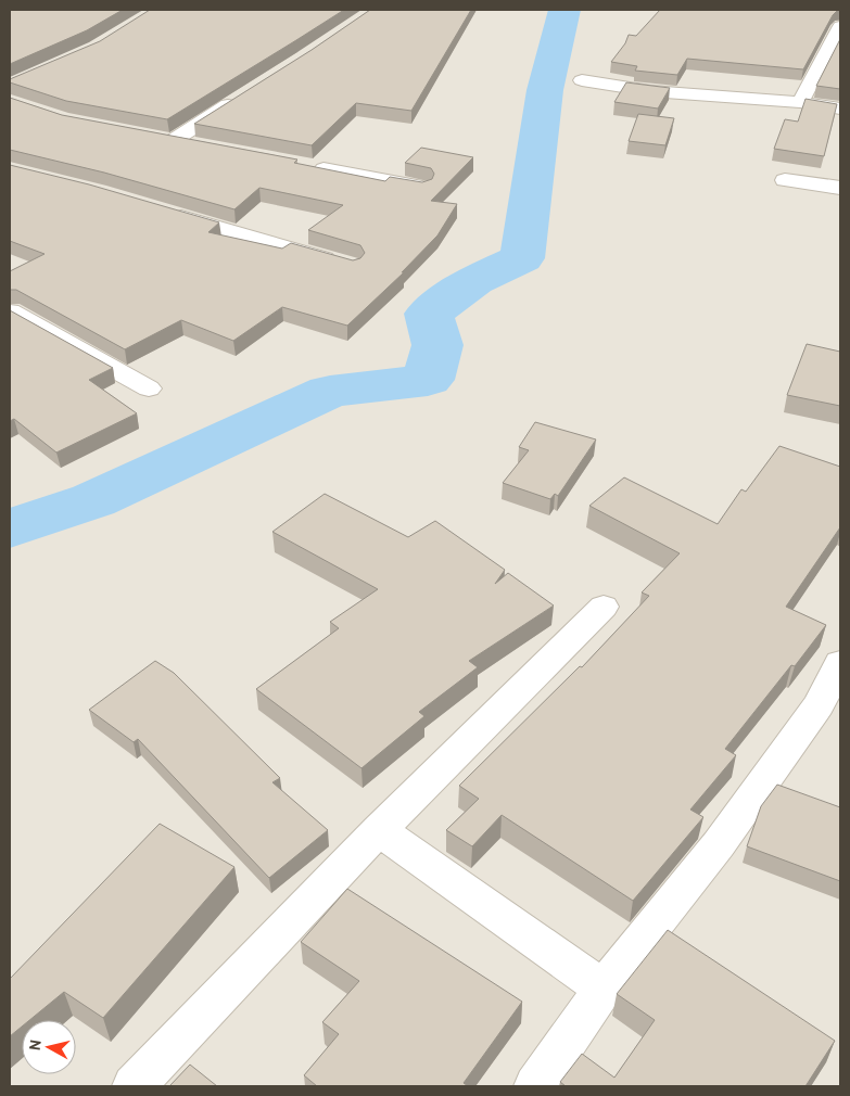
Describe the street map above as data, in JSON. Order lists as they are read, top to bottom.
{
  "north": "left"
}
